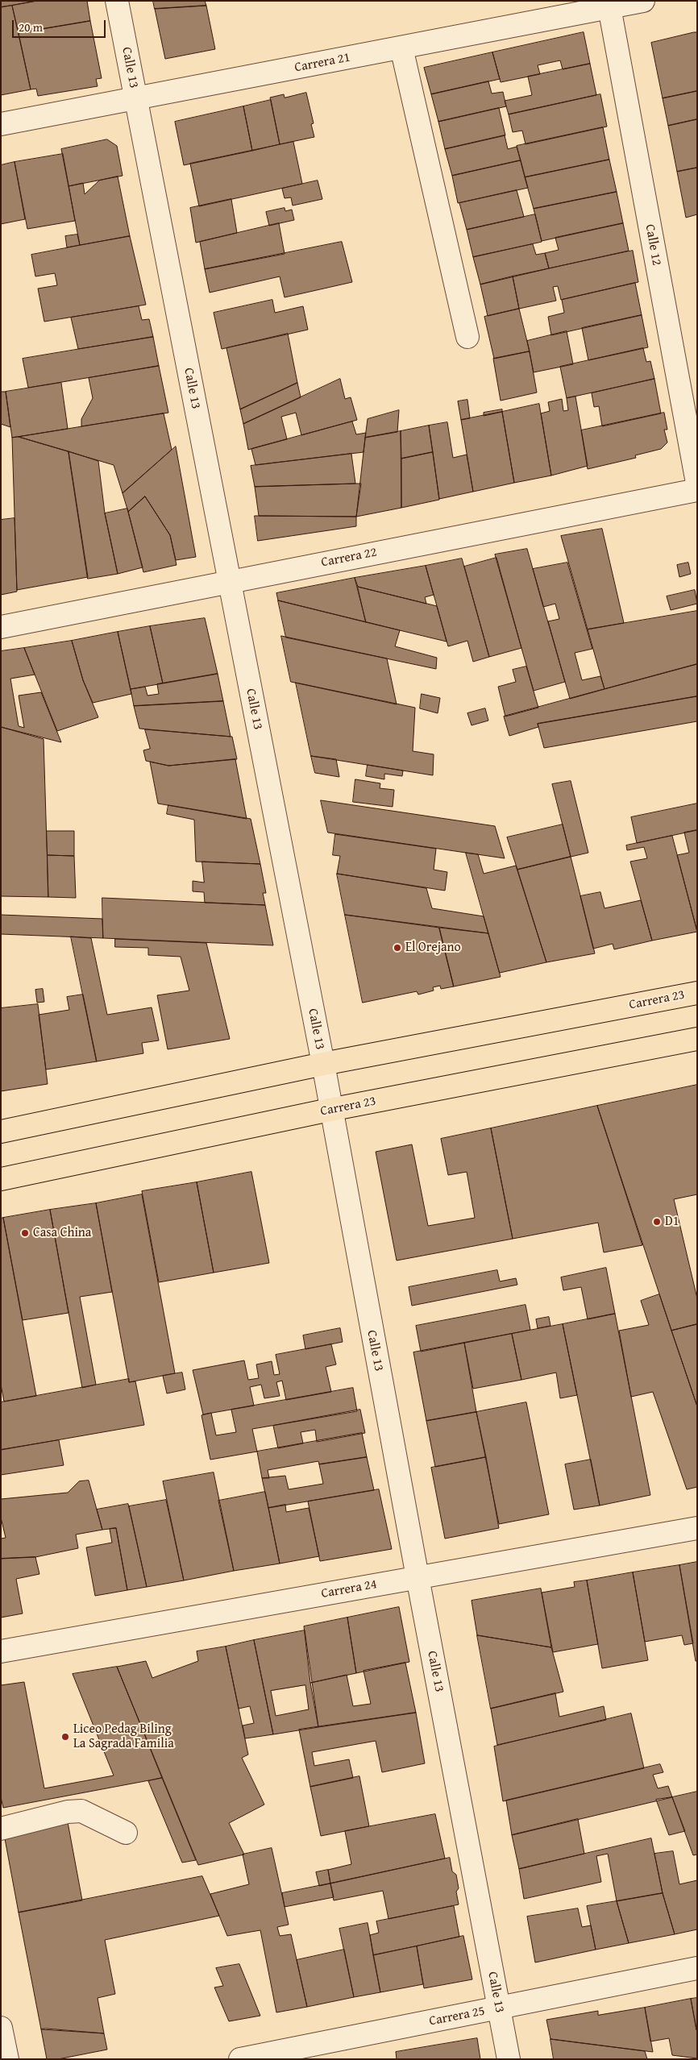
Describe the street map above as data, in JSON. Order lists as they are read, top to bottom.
{
  "streets": {
    "main road": ["Carrera 23"],
    "street": [
      "Carrera 21",
      "Calle 13",
      "Calle 12",
      "Carrera 22",
      "Carrera 24",
      "Carrera 25"
    ]
  },
  "crossings": [
    ["Carrera 21", "Calle 13"],
    ["Carrera 21", "Calle 12"],
    ["Calle 13", "Carrera 22"],
    ["Calle 13", "Carrera 23"],
    ["Calle 13", "Carrera 24"],
    ["Calle 13", "Carrera 25"]
  ],
  "places": [
    "El Orejano",
    "D1",
    "Casa China",
    "Liceo Pedag Biling La Sagrada Familia"
  ],
  "scale_bar": "20 m"
}
